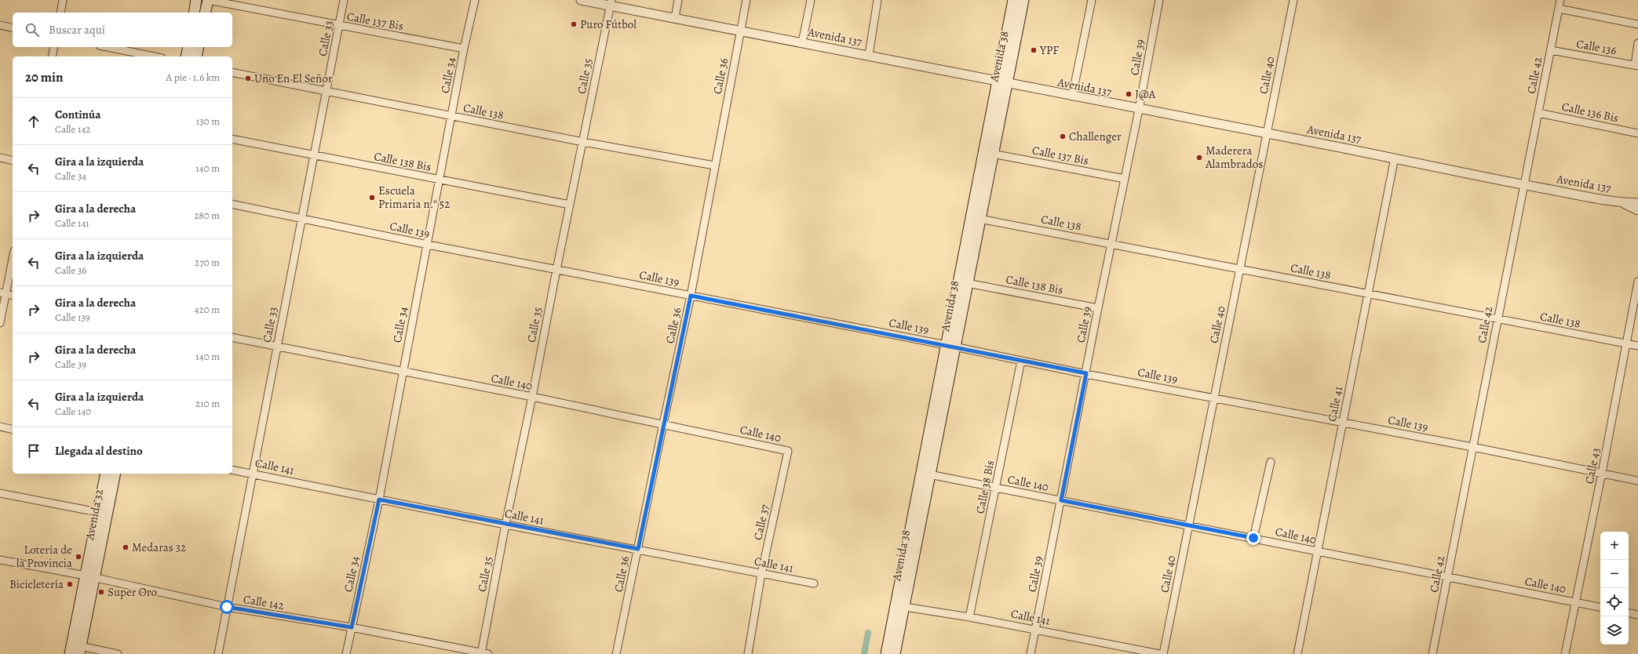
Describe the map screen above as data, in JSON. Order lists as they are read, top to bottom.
{
  "streets": {
    "main road": ["Avenida 38", "Avenida 32"],
    "street": [
      "Calle 137 Bis",
      "Avenida 137",
      "Calle 33",
      "Calle 136",
      "Calle 39",
      "Calle 34",
      "Calle 40",
      "Calle 42",
      "Calle 35",
      "Calle 36",
      "Calle 138",
      "Calle 136 Bis",
      "Calle 138 Bis",
      "Calle 139",
      "Calle 140",
      "Calle 41",
      "Calle 43",
      "Calle 141",
      "Calle 38 Bis",
      "Calle 37",
      "Calle 142"
    ]
  },
  "crossings": [
    ["Calle 137 Bis", "Calle 33"],
    ["Calle 137 Bis", "Avenida 38"],
    ["Calle 137 Bis", "Calle 39"],
    ["Calle 137 Bis", "Calle 34"],
    ["Avenida 137", "Avenida 38"],
    ["Avenida 137", "Calle 39"],
    ["Avenida 137", "Calle 40"],
    ["Avenida 137", "Calle 42"],
    ["Avenida 137", "Calle 35"],
    ["Avenida 137", "Calle 36"],
    ["Avenida 137", "Calle 41"],
    ["Calle 33", "Calle 138"],
    ["Calle 33", "Calle 138 Bis"],
    ["Calle 33", "Calle 139"],
    ["Calle 33", "Calle 140"],
    ["Calle 33", "Calle 141"],
    ["Calle 33", "Calle 142"],
    ["Calle 136", "Calle 42"],
    ["Avenida 38", "Calle 138"],
    ["Avenida 38", "Calle 138 Bis"],
    ["Avenida 38", "Calle 139"],
    ["Avenida 38", "Calle 140"],
    ["Avenida 38", "Calle 141"],
    ["Calle 39", "Calle 138"],
    ["Calle 39", "Calle 138 Bis"],
    ["Calle 39", "Calle 139"],
    ["Calle 39", "Calle 140"],
    ["Calle 39", "Calle 141"],
    ["Calle 34", "Calle 138"],
    ["Calle 34", "Calle 138 Bis"],
    ["Calle 34", "Calle 139"],
    ["Calle 34", "Calle 140"],
    ["Calle 34", "Calle 141"],
    ["Calle 34", "Calle 142"],
    ["Calle 40", "Calle 138"],
    ["Calle 40", "Calle 139"],
    ["Calle 40", "Calle 140"],
    ["Calle 42", "Calle 138"],
    ["Calle 42", "Calle 136 Bis"],
    ["Calle 42", "Calle 139"],
    ["Calle 42", "Calle 140"],
    ["Calle 35", "Calle 138"],
    ["Calle 35", "Calle 138 Bis"],
    ["Calle 35", "Calle 139"],
    ["Calle 35", "Calle 140"],
    ["Calle 35", "Calle 141"],
    ["Calle 35", "Calle 142"],
    ["Calle 36", "Calle 138"],
    ["Calle 36", "Calle 139"],
    ["Calle 36", "Calle 140"],
    ["Calle 36", "Calle 141"],
    ["Calle 138", "Calle 41"],
    ["Calle 138", "Calle 43"],
    ["Calle 139", "Calle 41"],
    ["Calle 139", "Calle 43"],
    ["Calle 139", "Calle 38 Bis"],
    ["Calle 140", "Calle 41"],
    ["Calle 140", "Calle 43"],
    ["Calle 140", "Calle 38 Bis"],
    ["Calle 140", "Calle 37"],
    ["Calle 141", "Calle 38 Bis"],
    ["Calle 141", "Calle 37"],
    ["Avenida 32", "Calle 142"]
  ],
  "places": [
    "Puro Fútbol",
    "YPF",
    "Uno En El Señor",
    "J@A",
    "Challenger",
    "Maderera Alambrados",
    "Escuela Primaria n.° 52",
    "Medaras 32",
    "Lotería de la Provincia",
    "Bicicletería",
    "Super Oro"
  ],
  "page": {
    "search": "Buscar aquí",
    "heading": ["20 min", "A pie · 1.6 km"],
    "list": [
      ["Continúa", "Calle 142", "130 m"],
      ["Gira a la izquierda", "Calle 34", "140 m"],
      ["Gira a la derecha", "Calle 141", "280 m"],
      ["Gira a la izquierda", "Calle 36", "270 m"],
      ["Gira a la derecha", "Calle 139", "420 m"],
      ["Gira a la derecha", "Calle 39", "140 m"],
      ["Gira a la izquierda", "Calle 140", "210 m"],
      "Llegada al destino"
    ],
    "map_buttons": ["+", "−"]
  }
}
